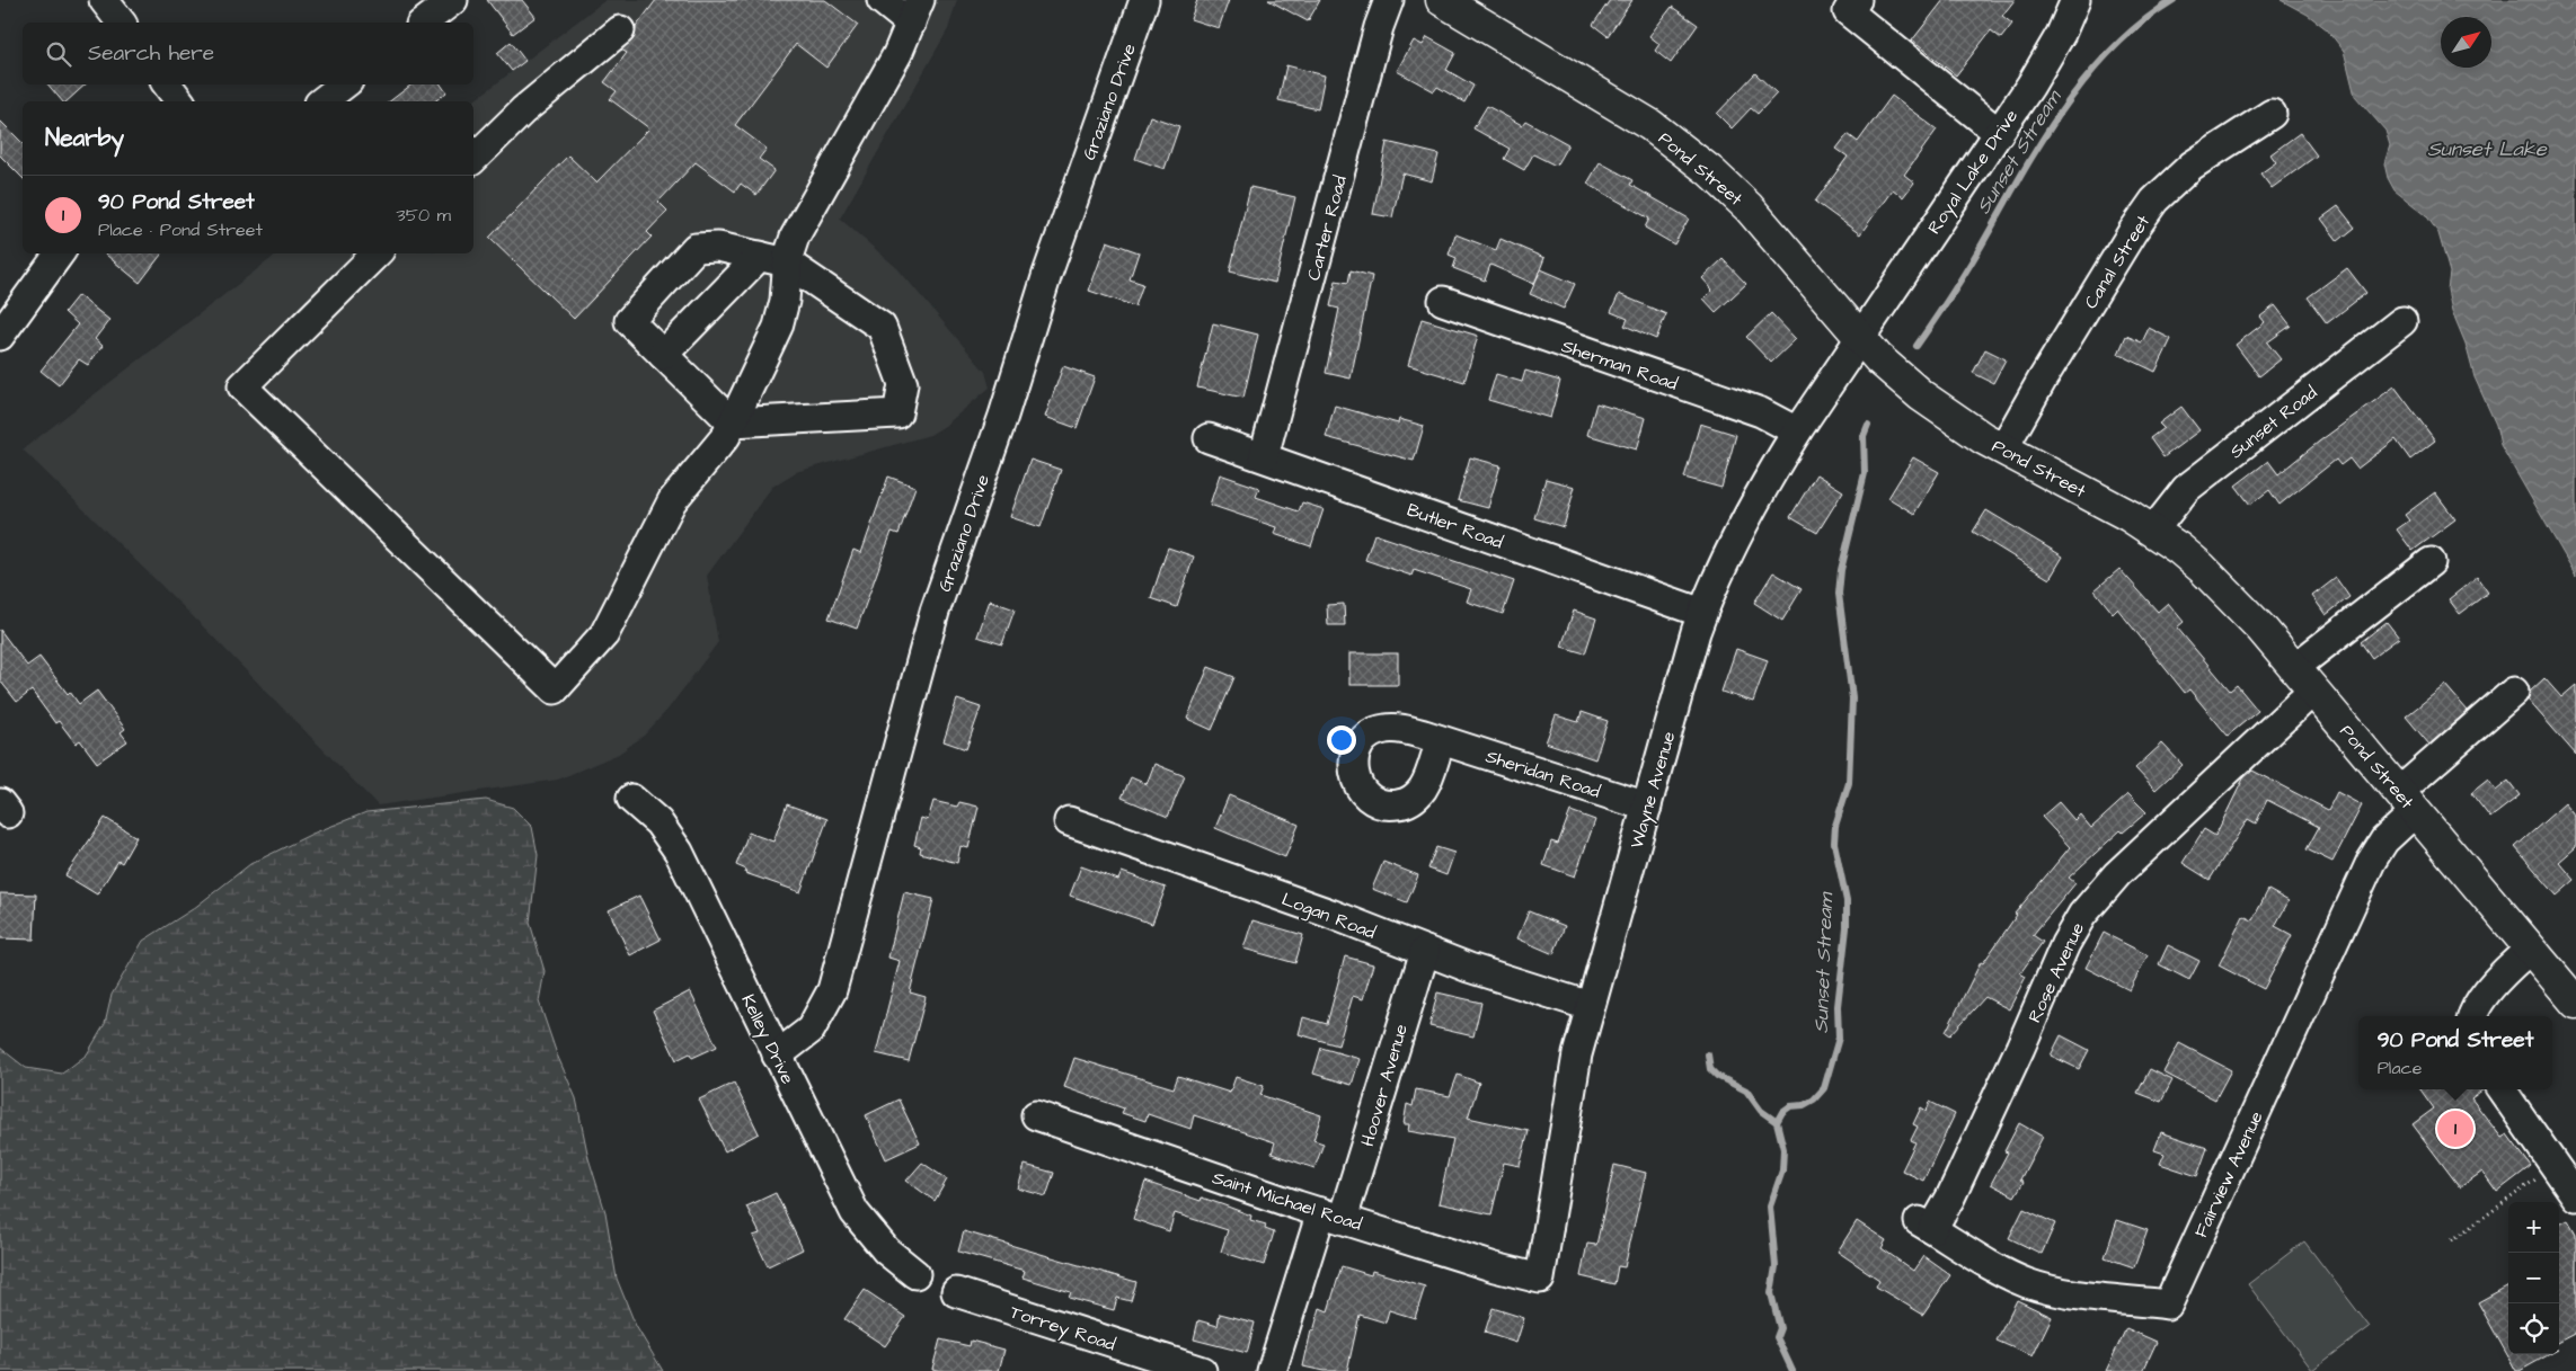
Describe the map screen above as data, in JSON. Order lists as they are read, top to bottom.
{
  "streets": {
    "main road": ["Pond Street"],
    "street": [
      "Graziano Drive",
      "Royal Lake Drive",
      "Carter Road",
      "Canal Street",
      "Sherman Road",
      "Sunset Road",
      "Butler Road",
      "Sheridan Road",
      "Wayne Avenue",
      "Logan Road",
      "Rose Avenue",
      "Kelley Drive",
      "Hoover Avenue",
      "Fairview Avenue",
      "Saint Michael Road",
      "Torrey Road"
    ]
  },
  "crossings": [
    ["Graziano Drive", "Kelley Drive"],
    ["Pond Street", "Royal Lake Drive"],
    ["Pond Street", "Canal Street"],
    ["Pond Street", "Sunset Road"],
    ["Pond Street", "Wayne Avenue"],
    ["Pond Street", "Rose Avenue"],
    ["Pond Street", "Fairview Avenue"],
    ["Royal Lake Drive", "Wayne Avenue"],
    ["Carter Road", "Butler Road"],
    ["Sherman Road", "Wayne Avenue"],
    ["Butler Road", "Wayne Avenue"],
    ["Sheridan Road", "Wayne Avenue"],
    ["Wayne Avenue", "Logan Road"],
    ["Wayne Avenue", "Saint Michael Road"],
    ["Logan Road", "Hoover Avenue"],
    ["Rose Avenue", "Fairview Avenue"],
    ["Hoover Avenue", "Saint Michael Road"]
  ],
  "water": ["Sunset Lake", "Sunset Stream"],
  "north": "top right",
  "page": {
    "search": "Search here",
    "heading": "Nearby",
    "list": [
      {
        "mark": "1",
        "name": "90 Pond Street",
        "note": "Place · Pond Street",
        "value": "350 m"
      }
    ],
    "popup": ["90 Pond Street", "Place"],
    "pins": "1",
    "map_buttons": ["+", "−"]
  }
}
